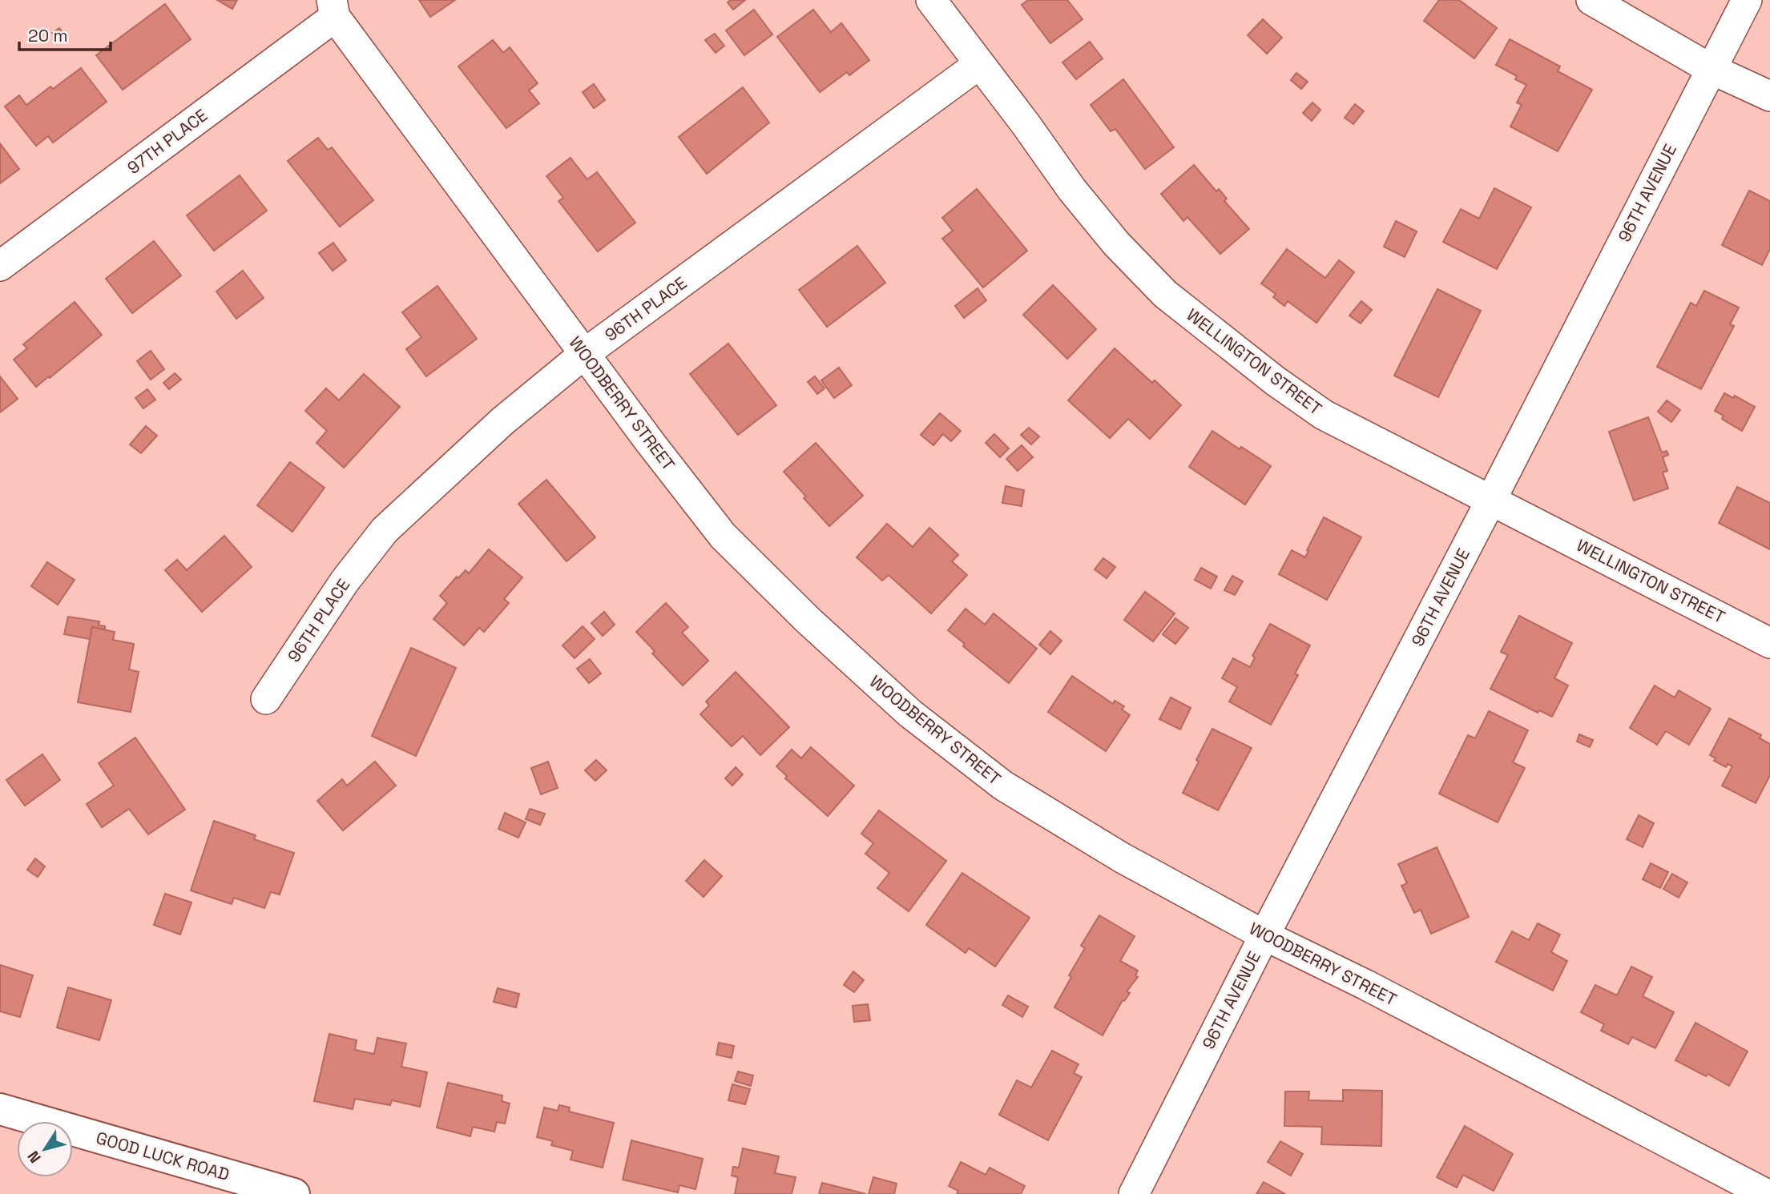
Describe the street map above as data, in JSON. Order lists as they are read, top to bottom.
{
  "streets": {
    "main road": ["GOOD LUCK ROAD"],
    "street": [
      "97TH PLACE",
      "96TH AVENUE",
      "96TH PLACE",
      "WELLINGTON STREET",
      "WOODBERRY STREET"
    ]
  },
  "crossings": [
    ["97TH PLACE", "WOODBERRY STREET"],
    ["96TH AVENUE", "WELLINGTON STREET"],
    ["96TH AVENUE", "WOODBERRY STREET"],
    ["96TH PLACE", "WELLINGTON STREET"],
    ["96TH PLACE", "WOODBERRY STREET"]
  ],
  "scale_bar": "20 m",
  "north": "bottom left"
}
